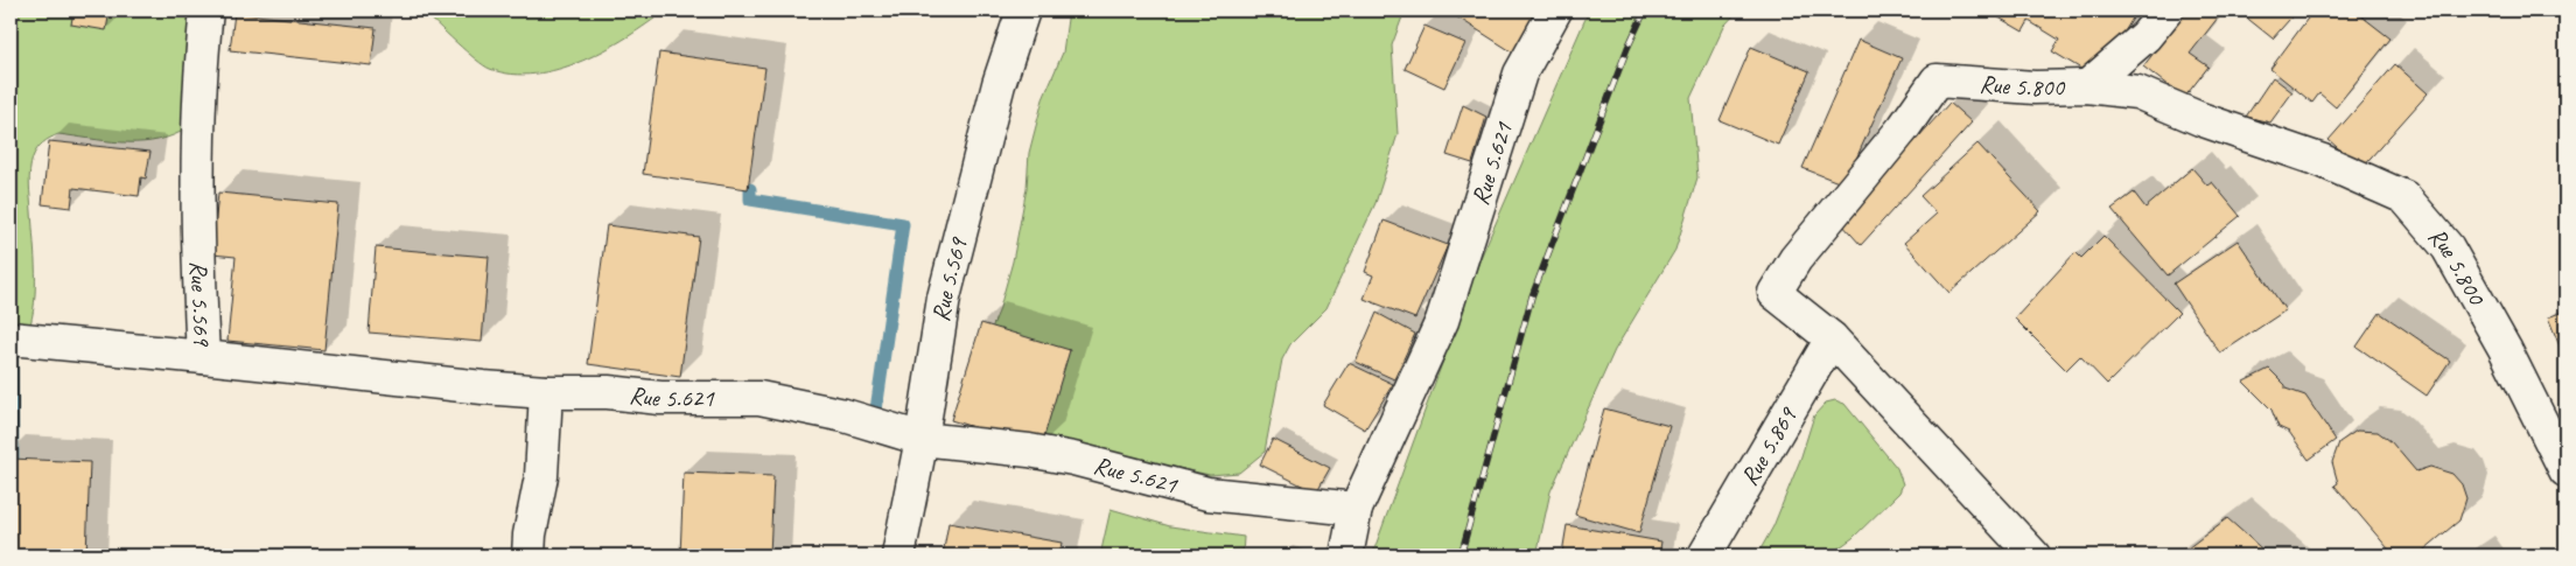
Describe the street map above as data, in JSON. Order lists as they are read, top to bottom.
{
  "streets": {
    "street": [
      "Rue 5.800",
      "Rue 5.621",
      "Rue 5.569",
      "Rue 5.869"
    ]
  },
  "crossings": [
    ["Rue 5.800", "Rue 5.869"],
    ["Rue 5.621", "Rue 5.569"]
  ]
}
